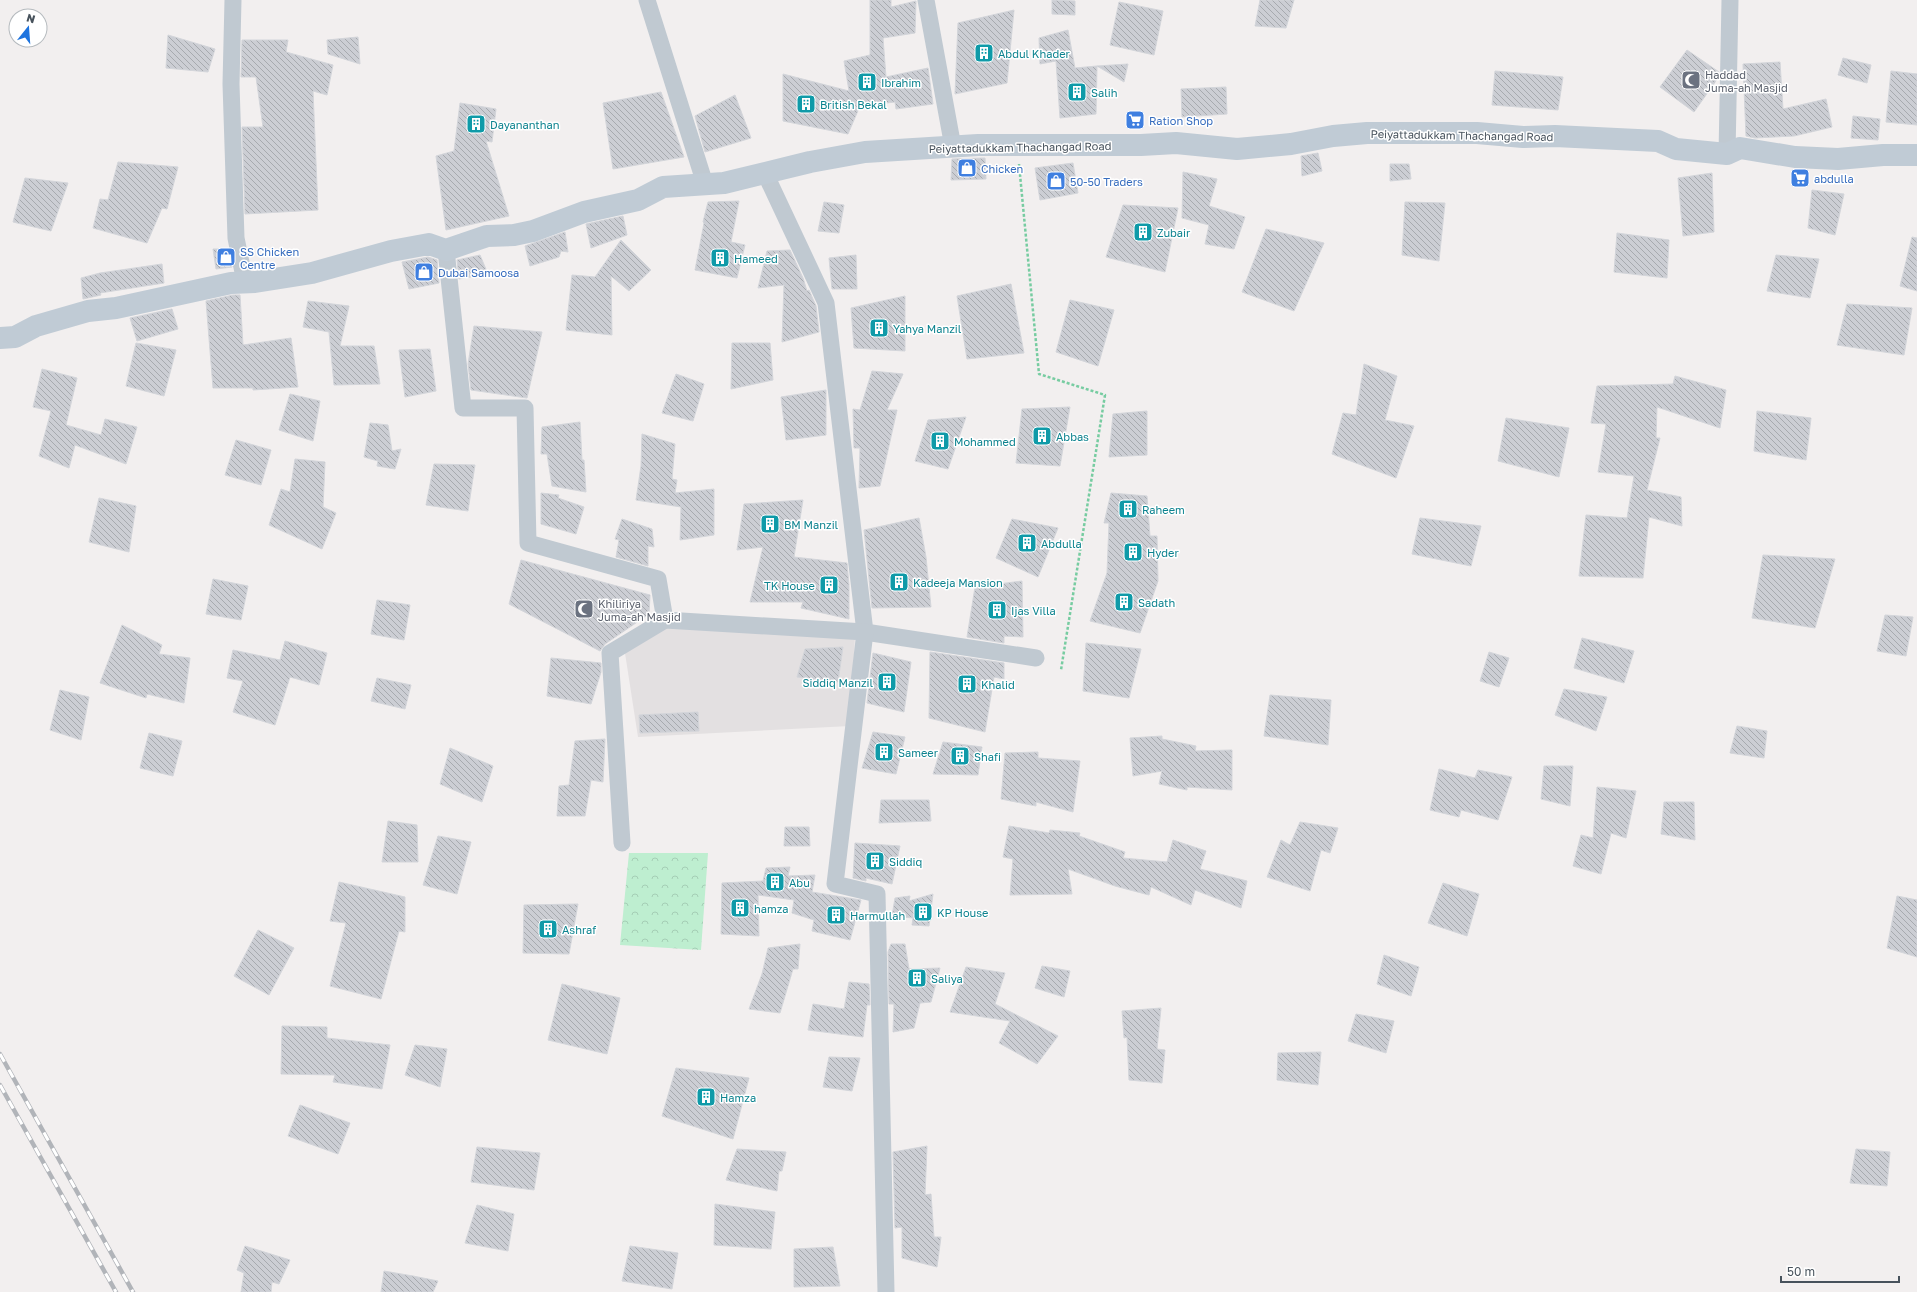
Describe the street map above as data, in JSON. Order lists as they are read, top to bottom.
{
  "streets": {
    "main road": ["Peiyattadukkam Thachangad Road"]
  },
  "places": {
    "building": [
      "Abdul Khader",
      "Ibrahim",
      "Salih",
      "British Bekal",
      "Dayananthan",
      "Zubair",
      "Hameed",
      "Yahya Manzil",
      "Abbas",
      "Mohammed",
      "Raheem",
      "BM Manzil",
      "Abdulla",
      "Hyder",
      "Kadeeja Mansion",
      "TK House",
      "Sadath",
      "Ijas Villa",
      "Siddiq Manzil",
      "Khalid",
      "Sameer",
      "Shafi",
      "Siddiq",
      "Abu",
      "hamza",
      "KP House",
      "Harmullah",
      "Ashraf",
      "Saliya",
      "Hamza"
    ],
    "mosque": ["Haddad Juma-ah Masjid", "Khiliriya Juma-ah Masjid"],
    "supermarket": ["Ration Shop", "abdulla"],
    "shop": [
      "Chicken",
      "50-50 Traders",
      "SS Chicken Centre",
      "Dubai Samoosa"
    ]
  },
  "scale_bar": "50 m",
  "north": "top"
}
